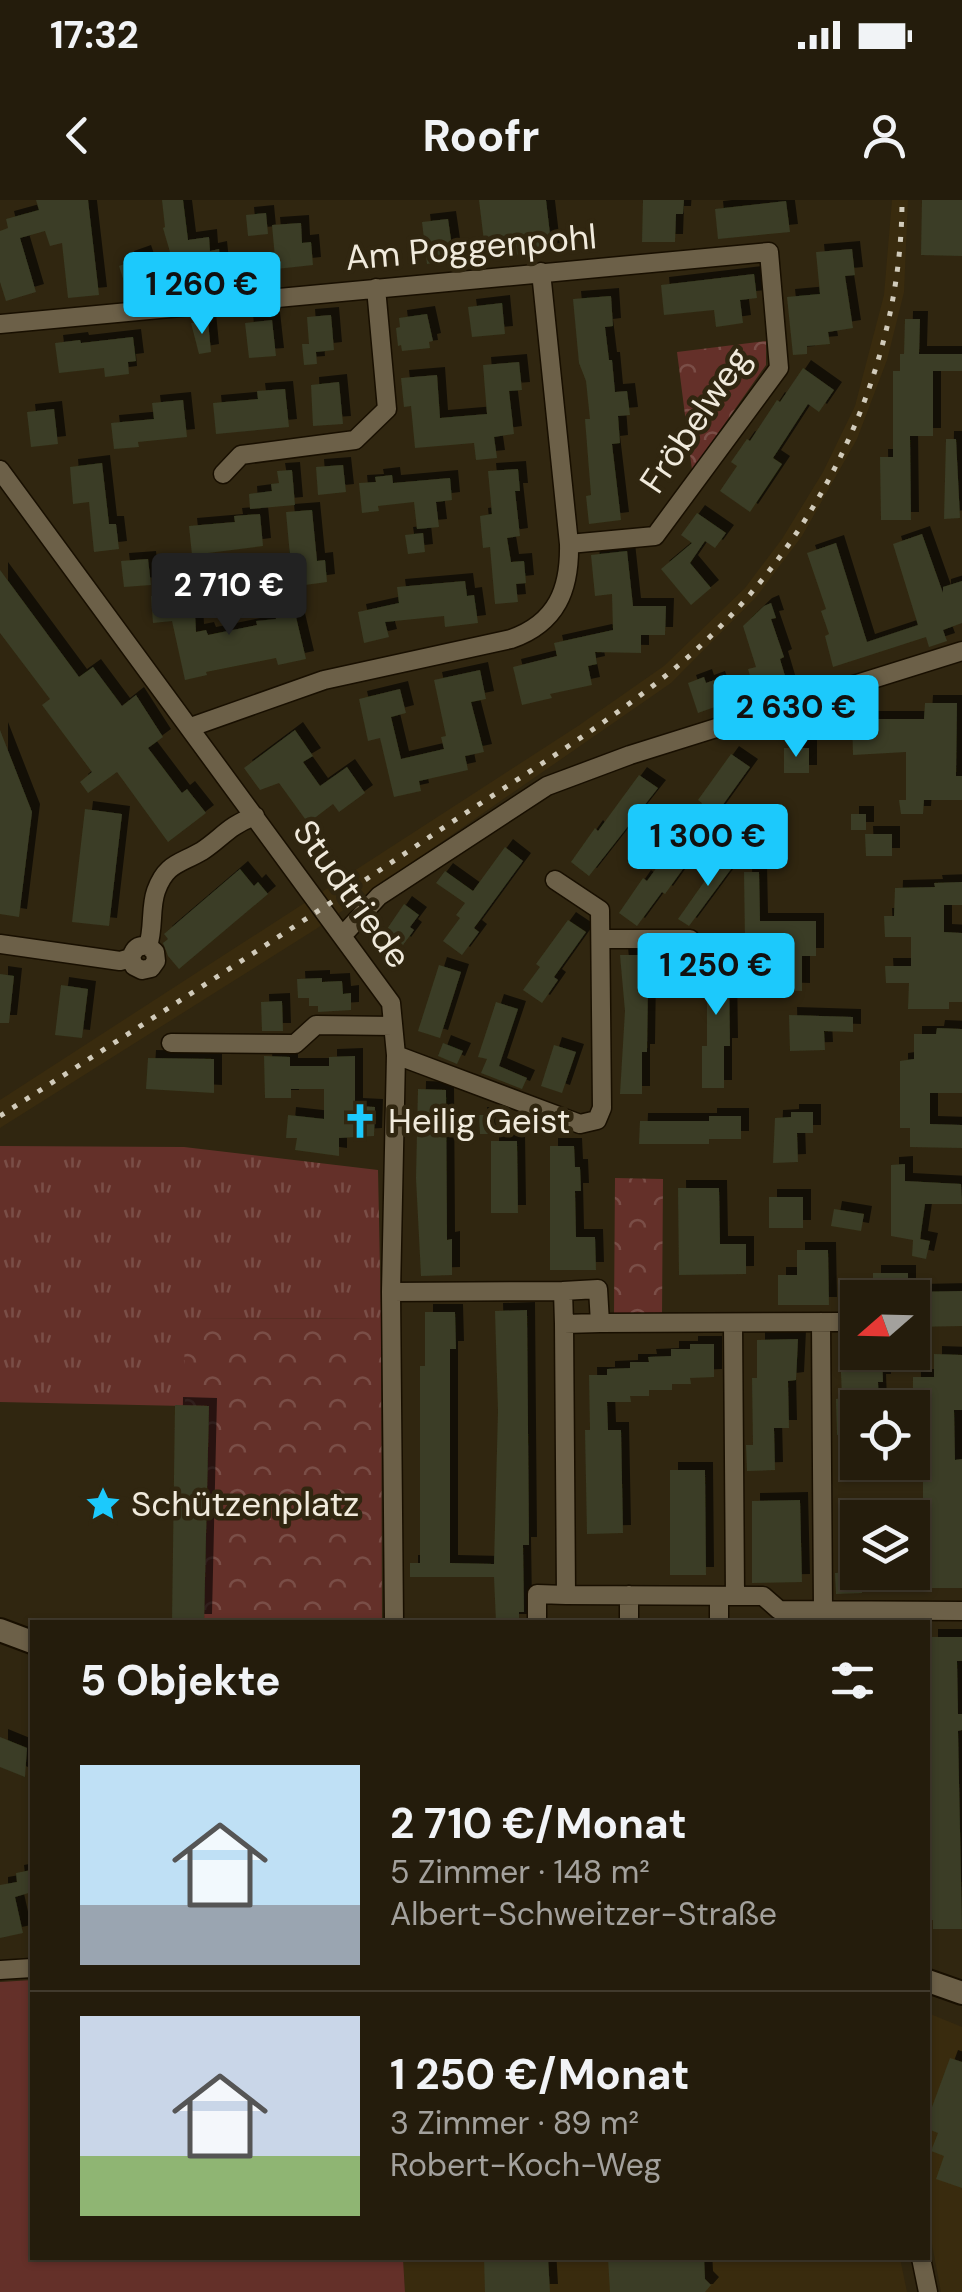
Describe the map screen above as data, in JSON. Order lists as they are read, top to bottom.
{
  "streets": {
    "street": ["Am Poggenpohl", "Fröbelweg", "Studtriede"]
  },
  "crossings": [
    ["Am Poggenpohl", "Fröbelweg"]
  ],
  "places": {
    "church": ["Heilig Geist"],
    "place": ["Schützenplatz"]
  },
  "north": "left",
  "page": {
    "status": "17:32",
    "header": "Roofr",
    "price": [
      "1 260 €",
      "2 710 €",
      "2 630 €",
      "1 300 €",
      "1 250 €"
    ],
    "heading": "5 Objekte",
    "list": [
      {
        "name": "2 710 €/Monat",
        "note": "5 Zimmer · 148 m² · Albert-Schweitzer-Straße"
      },
      {
        "name": "1 250 €/Monat",
        "note": "3 Zimmer · 89 m² · Robert-Koch-Weg"
      }
    ]
  }
}
